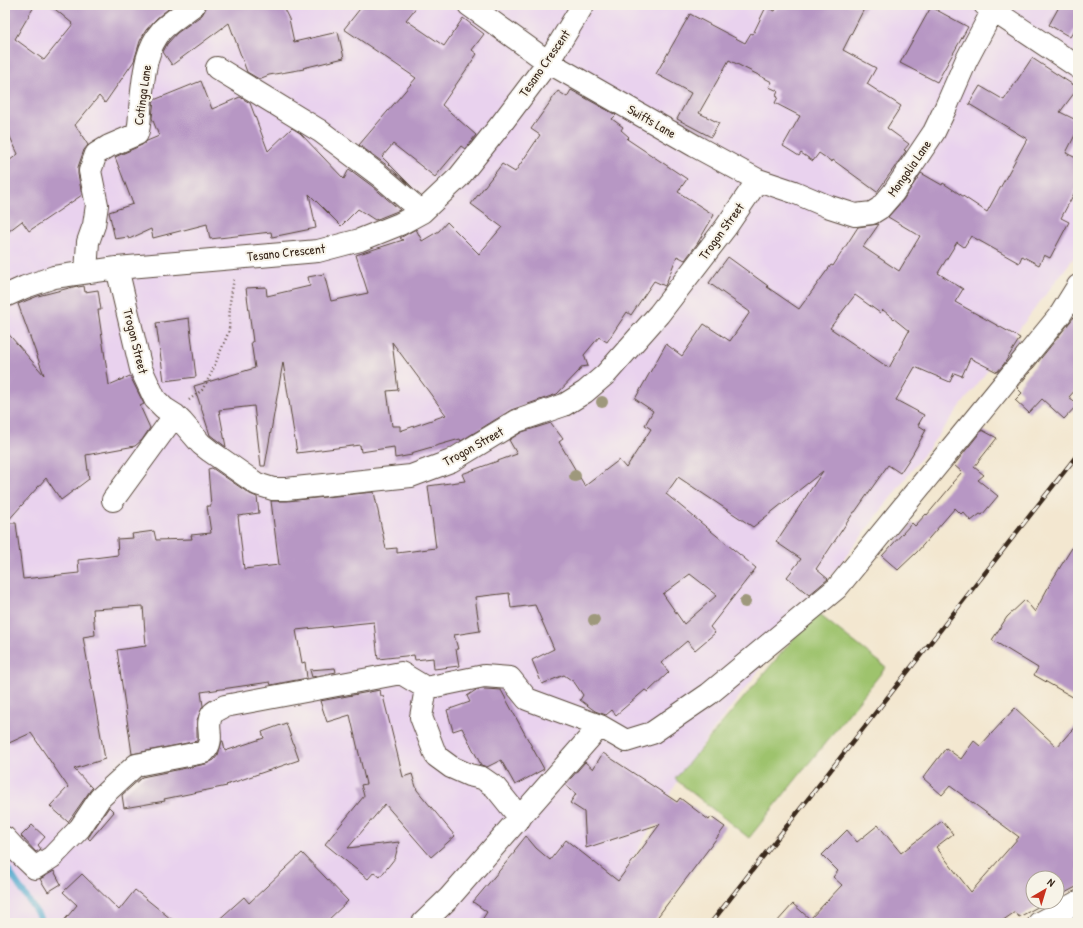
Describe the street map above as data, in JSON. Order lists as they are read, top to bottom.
{
  "streets": {
    "street": [
      "Tesano Crescent",
      "Cotinga Lane",
      "Swifts Lane",
      "Mongolia Lane",
      "Trogon Street"
    ]
  },
  "crossings": [
    ["Tesano Crescent", "Cotinga Lane"],
    ["Tesano Crescent", "Swifts Lane"],
    ["Tesano Crescent", "Trogon Street"],
    ["Swifts Lane", "Mongolia Lane"],
    ["Swifts Lane", "Trogon Street"],
    ["Mongolia Lane", "Trogon Street"]
  ],
  "north": "top right"
}
